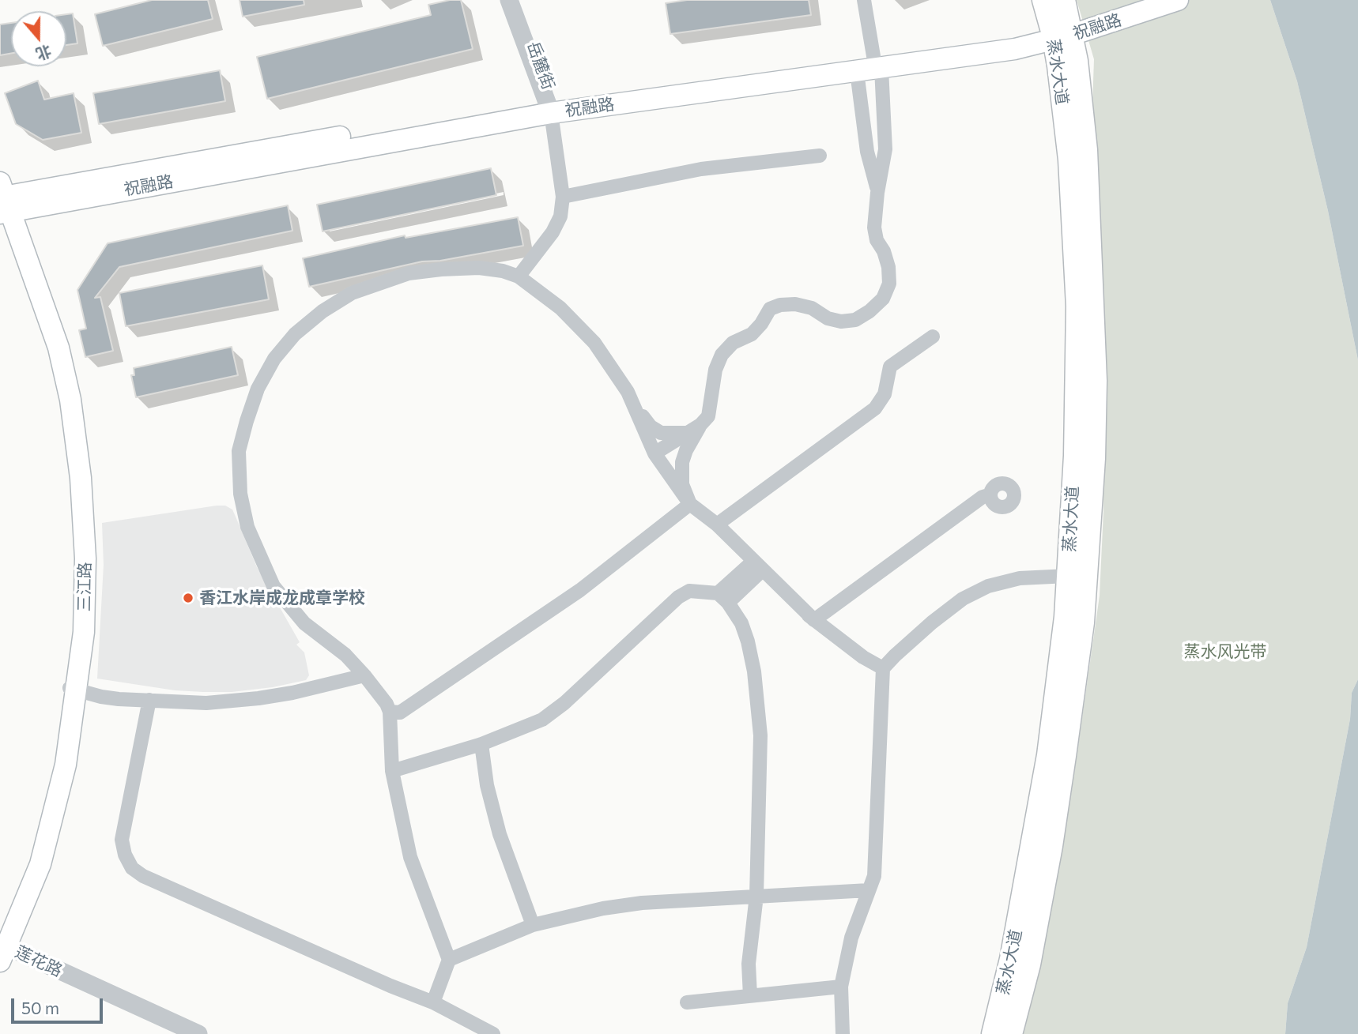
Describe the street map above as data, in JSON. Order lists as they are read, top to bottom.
{
  "streets": {
    "main road": ["祝融路", "蒸水大道", "三江路"],
    "street": ["岳麓街", "莲花路"]
  },
  "crossings": [
    ["祝融路", "岳麓街"],
    ["祝融路", "蒸水大道"],
    ["祝融路", "三江路"],
    ["三江路", "莲花路"]
  ],
  "parks": ["蒸水风光带"],
  "places": ["香江水岸成龙成章学校"],
  "scale_bar": "50 m",
  "north": "bottom"
}
